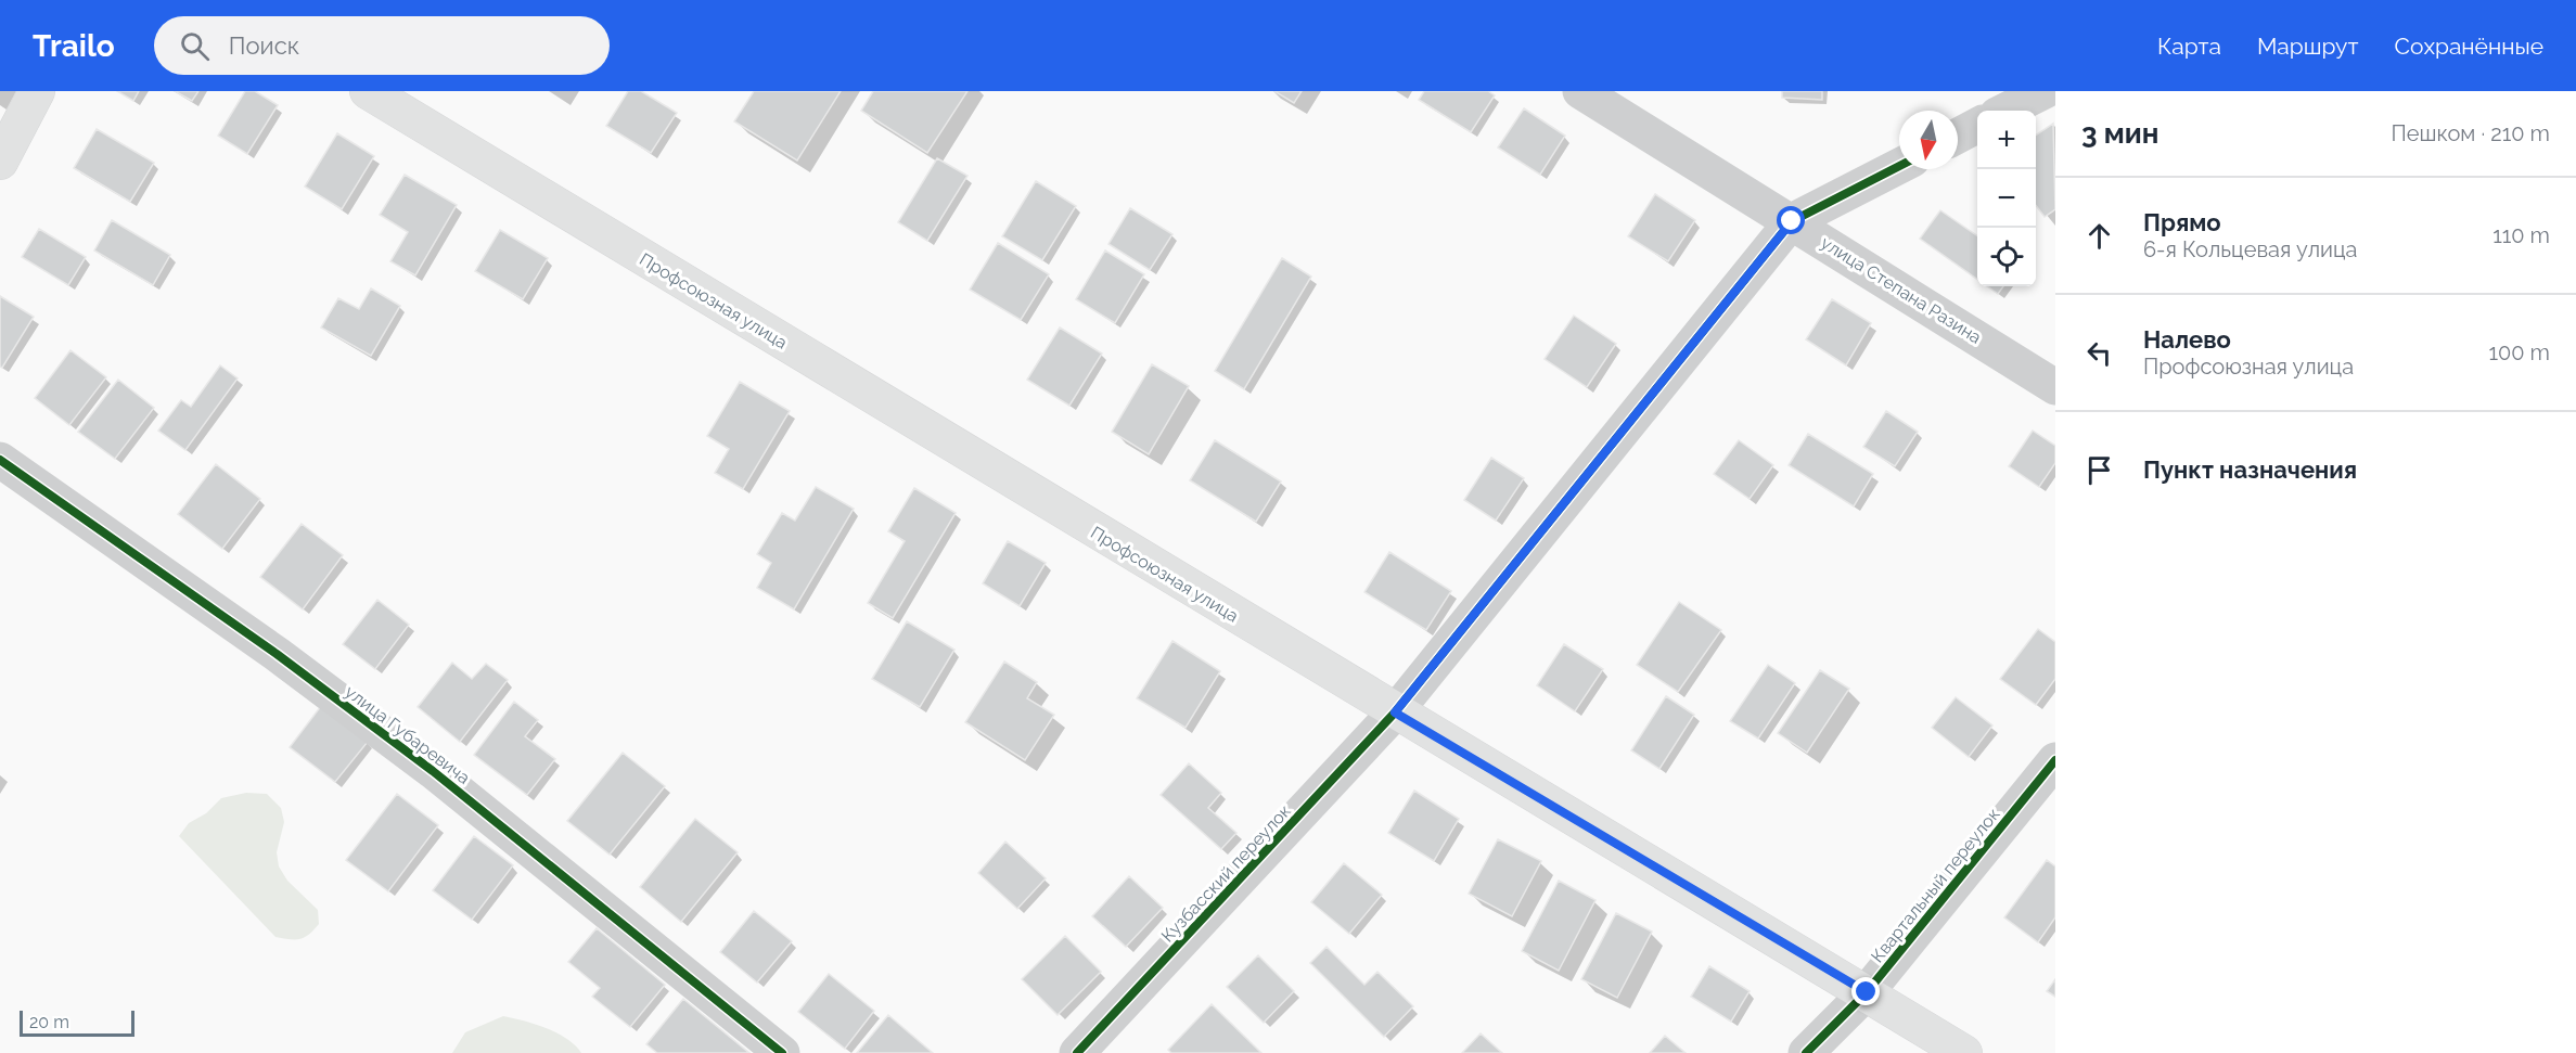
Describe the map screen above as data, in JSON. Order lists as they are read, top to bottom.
{
  "streets": {
    "main road": ["Профсоюзная улица"],
    "street": [
      "улица Степана Разина",
      "улица Губаревича",
      "Кузбасский переулок",
      "Квартальный переулок"
    ]
  },
  "crossings": [
    ["улица Степана Разина", "Кузбасский переулок"],
    ["Профсоюзная улица", "Кузбасский переулок"],
    ["Профсоюзная улица", "Квартальный переулок"]
  ],
  "scale_bar": "20 m",
  "north": "bottom",
  "page": {
    "header": "Trailo",
    "search": "Поиск",
    "nav": ["Карта", "Маршрут", "Сохранённые"],
    "heading": ["3 мин", "Пешком · 210 m"],
    "map_buttons": ["+", "−"],
    "list": [
      ["Прямо", "6-я Кольцевая улица", "110 m"],
      ["Налево", "Профсоюзная улица", "100 m"],
      "Пункт назначения"
    ],
    "scale": "20 m"
  }
}
